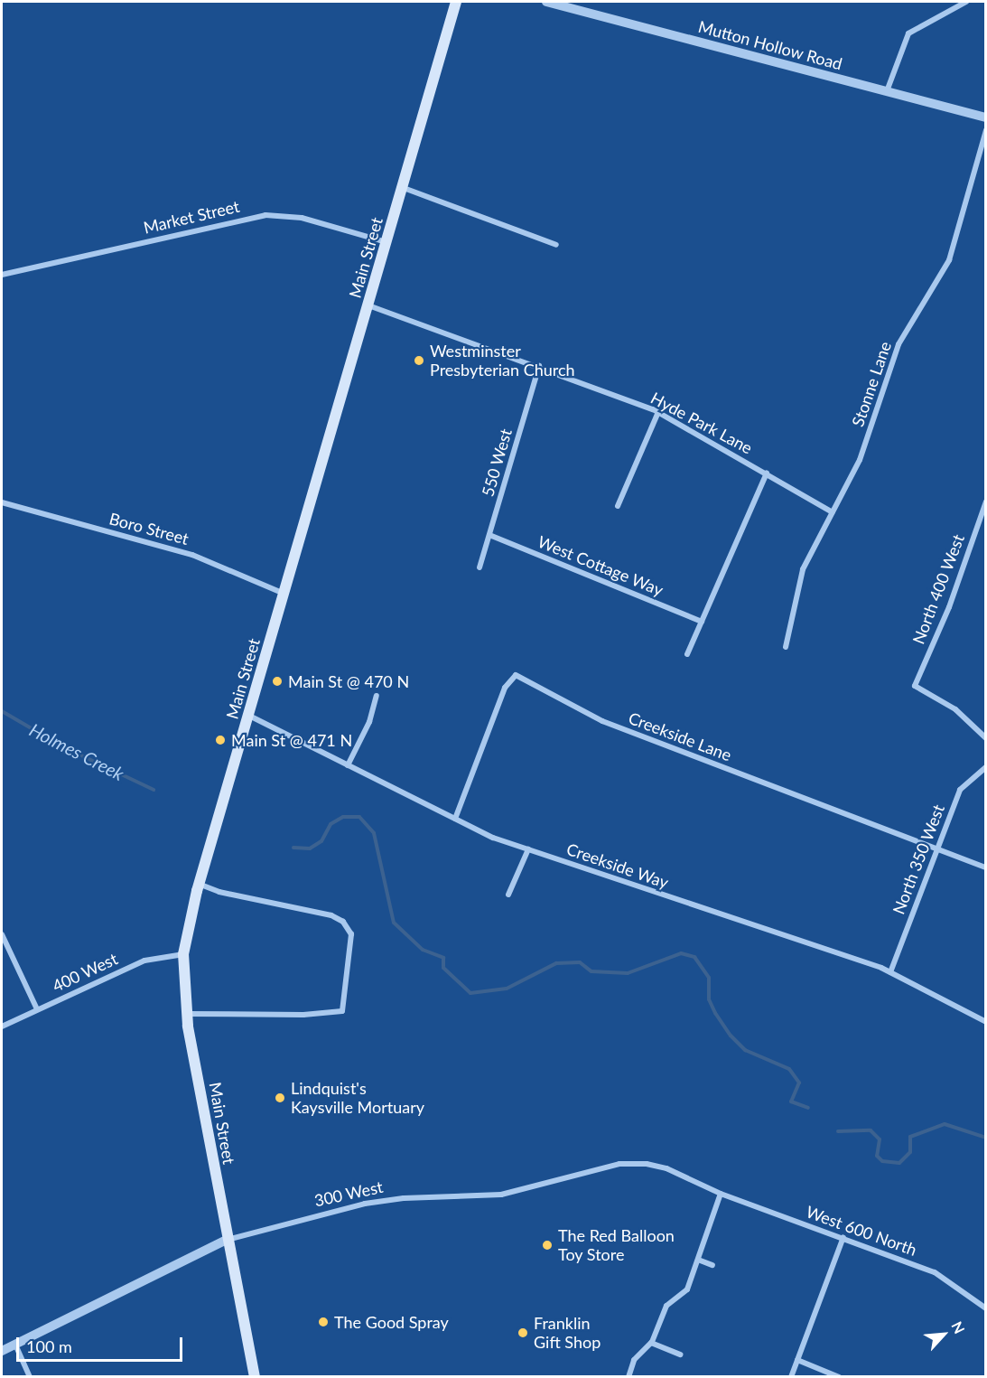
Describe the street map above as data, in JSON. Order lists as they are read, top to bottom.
{
  "streets": {
    "main road": ["Main Street"],
    "street": [
      "Mutton Hollow Road",
      "Market Street",
      "Stonne Lane",
      "Hyde Park Lane",
      "550 West",
      "Boro Street",
      "West Cottage Way",
      "North 400 West",
      "Creekside Lane",
      "North 350 West",
      "Creekside Way",
      "400 West",
      "300 West",
      "West 600 North"
    ]
  },
  "crossings": [
    ["Market Street", "Main Street"],
    ["Main Street", "Hyde Park Lane"],
    ["Main Street", "Boro Street"],
    ["Main Street", "Creekside Way"],
    ["Main Street", "400 West"],
    ["Main Street", "300 West"],
    ["Stonne Lane", "Hyde Park Lane"],
    ["Hyde Park Lane", "550 West"],
    ["550 West", "West Cottage Way"],
    ["Creekside Lane", "North 350 West"],
    ["Creekside Lane", "Creekside Way"],
    ["North 350 West", "Creekside Way"],
    ["300 West", "West 600 North"]
  ],
  "water": ["Holmes Creek"],
  "places": [
    "Westminster Presbyterian Church",
    "Main St @ 470 N",
    "Main St @ 471 N",
    "Lindquist's Kaysville Mortuary",
    "The Red Balloon Toy Store",
    "The Good Spray",
    "Franklin Gift Shop"
  ],
  "scale_bar": "100 m",
  "north": "top right"
}
